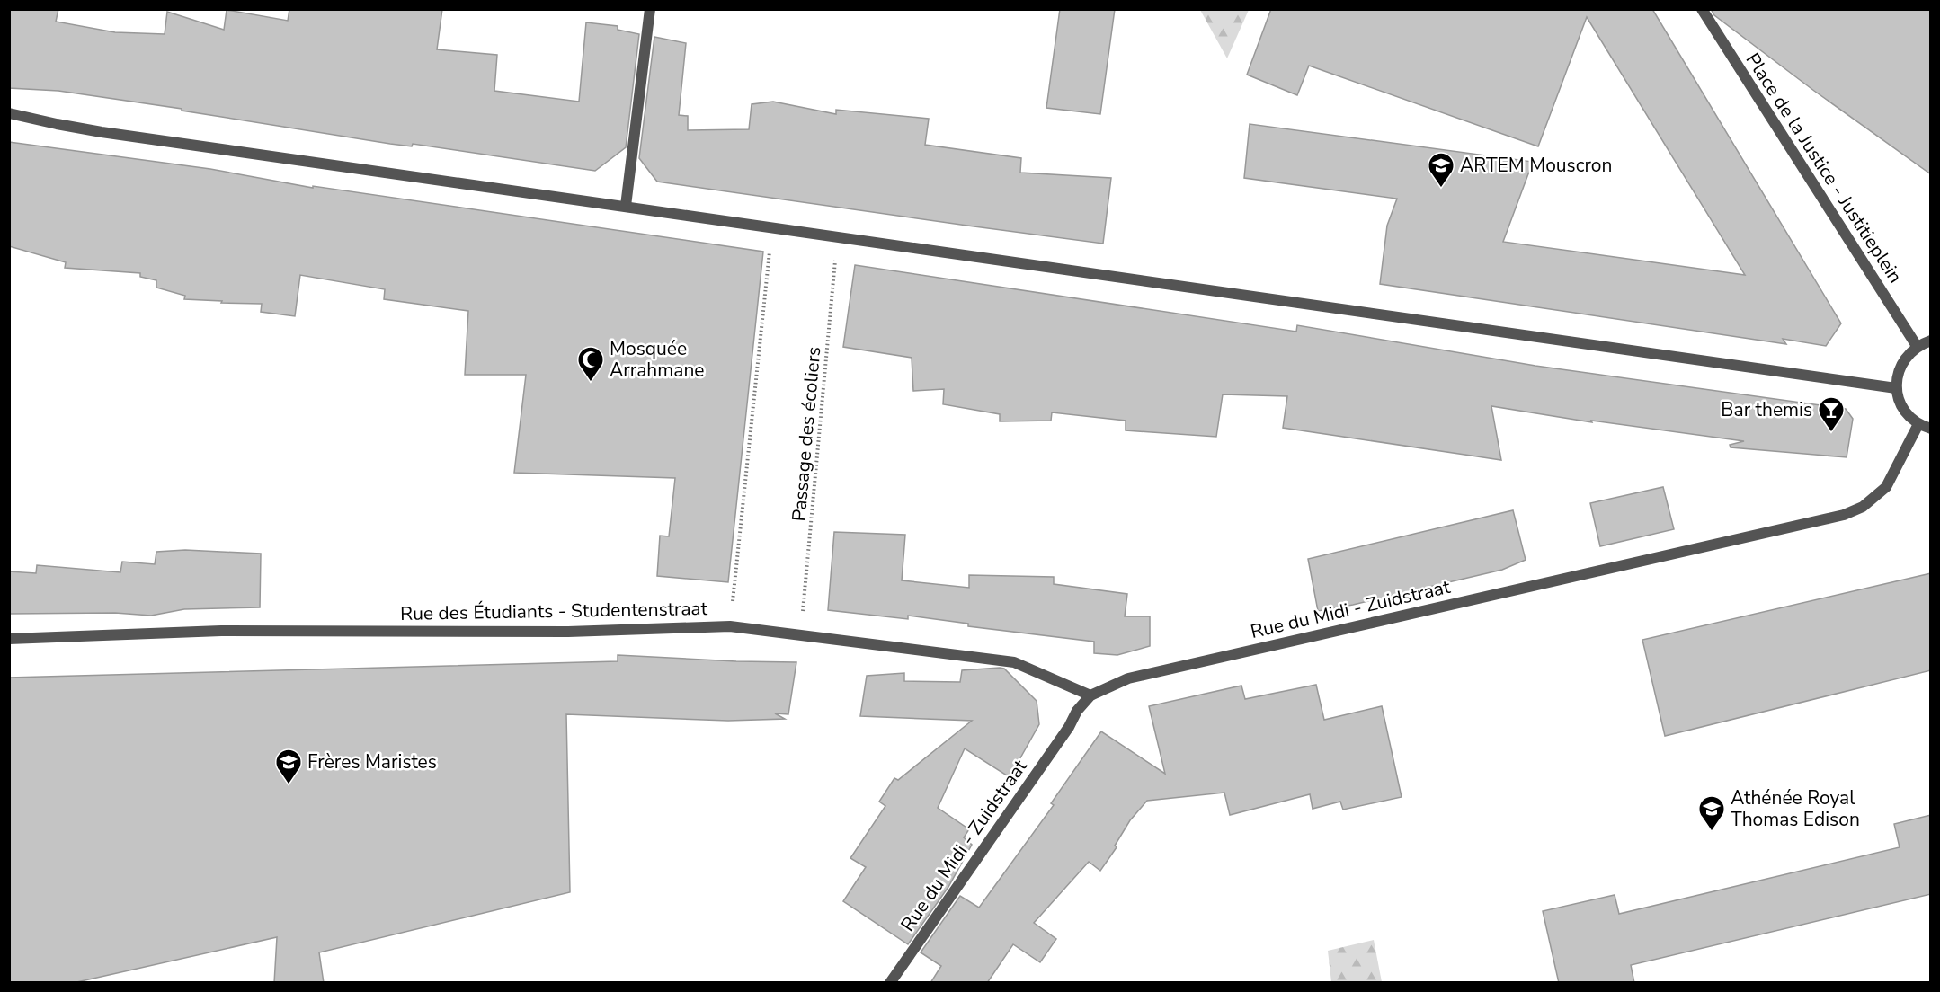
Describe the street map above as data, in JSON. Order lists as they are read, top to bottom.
{
  "streets": {
    "street": ["Place de la Justice - Justitieplein", "Rue du Midi - Zuidstraat", "Rue des Étudiants - Studentenstraat"],
    "path": ["Passage des écoliers"]
  },
  "crossings": [
    ["Passage des écoliers", "Rue des Étudiants - Studentenstraat"],
    ["Rue du Midi - Zuidstraat", "Rue des Étudiants - Studentenstraat"]
  ],
  "places": {
    "school or university": ["ARTEM Mouscron", "Frères Maristes", "Athénée Royal Thomas Edison"],
    "mosque": ["Mosquée Arrahmane"],
    "bar": ["Bar themis"]
  }
}
